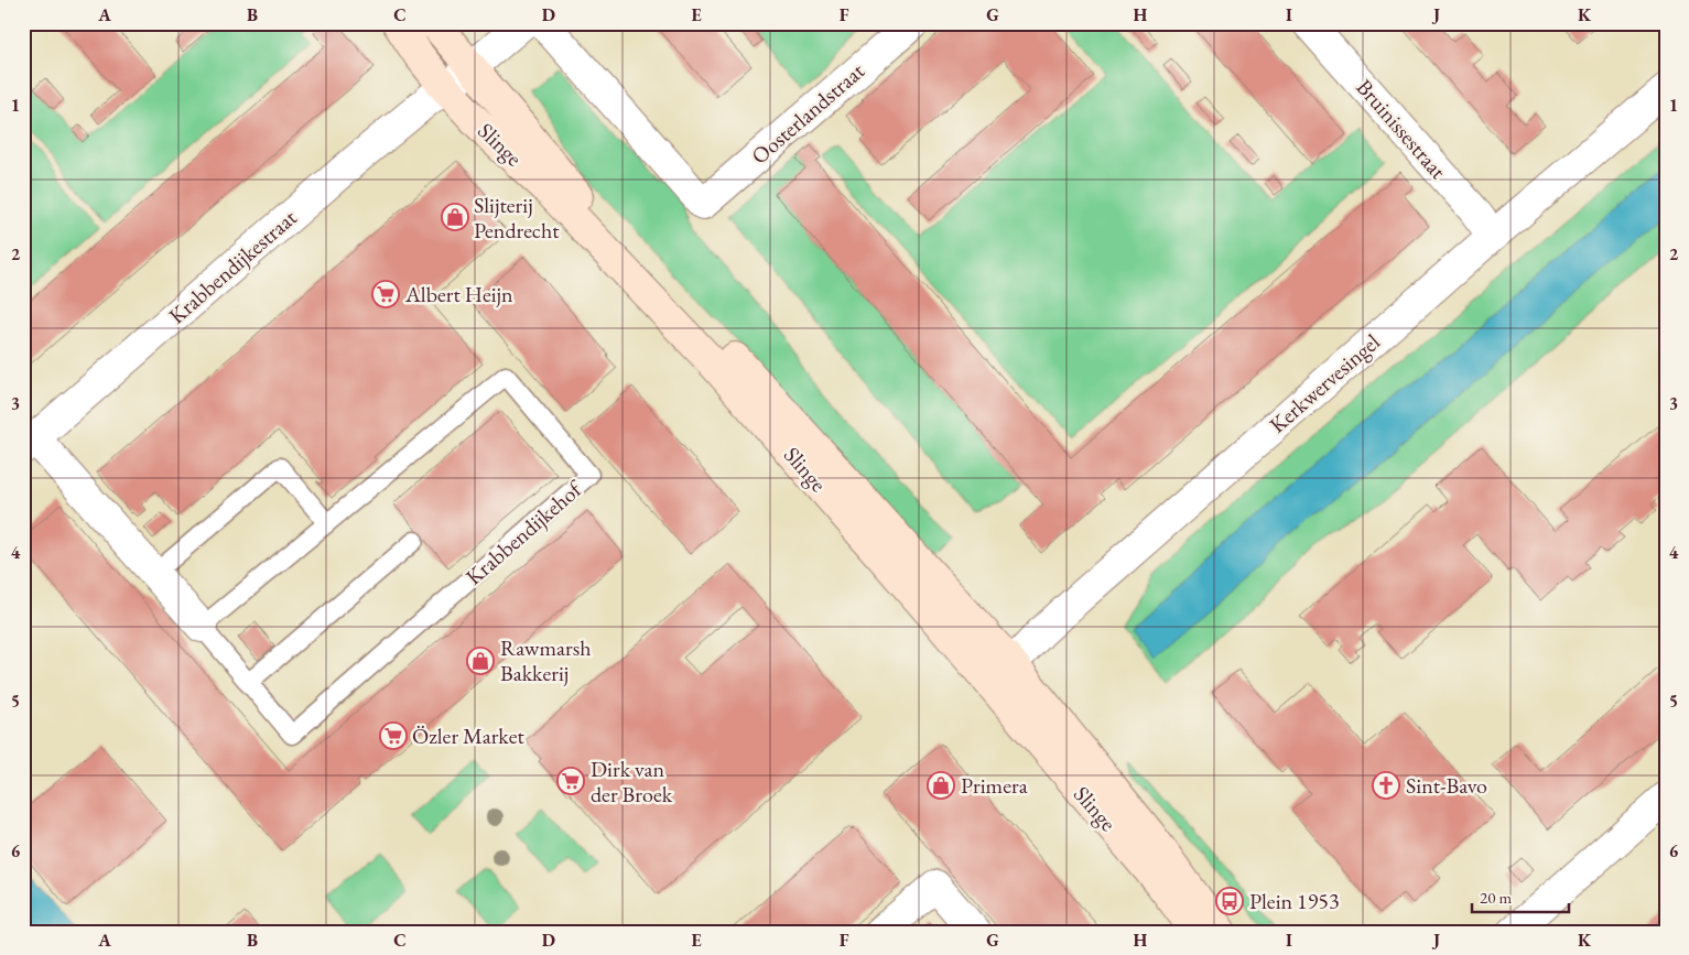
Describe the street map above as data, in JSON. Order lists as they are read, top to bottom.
{
  "streets": {
    "street": [
      "Oosterlandstraat",
      "Bruinissestraat",
      "Slinge",
      "Krabbendijkestraat",
      "Kerkwervesingel",
      "Krabbendijkehof"
    ]
  },
  "crossings": [
    ["Bruinissestraat", "Kerkwervesingel"],
    ["Slinge", "Krabbendijkestraat"],
    ["Slinge", "Kerkwervesingel"],
    ["Krabbendijkestraat", "Krabbendijkehof"]
  ],
  "places": {
    "shop": ["Slijterij Pendrecht", "Rawmarsh Bakkerij", "Primera"],
    "supermarket": ["Albert Heijn", "Özler Market", "Dirk van der Broek"],
    "church": ["Sint-Bavo"],
    "bus stop": ["Plein 1953"]
  },
  "scale_bar": "20 m",
  "grid": {
    "columns": [
      "A",
      "B",
      "C",
      "D",
      "E",
      "F",
      "G",
      "H",
      "I",
      "J",
      "K"
    ],
    "rows": [
      "1",
      "2",
      "3",
      "4",
      "5",
      "6"
    ]
  }
}
